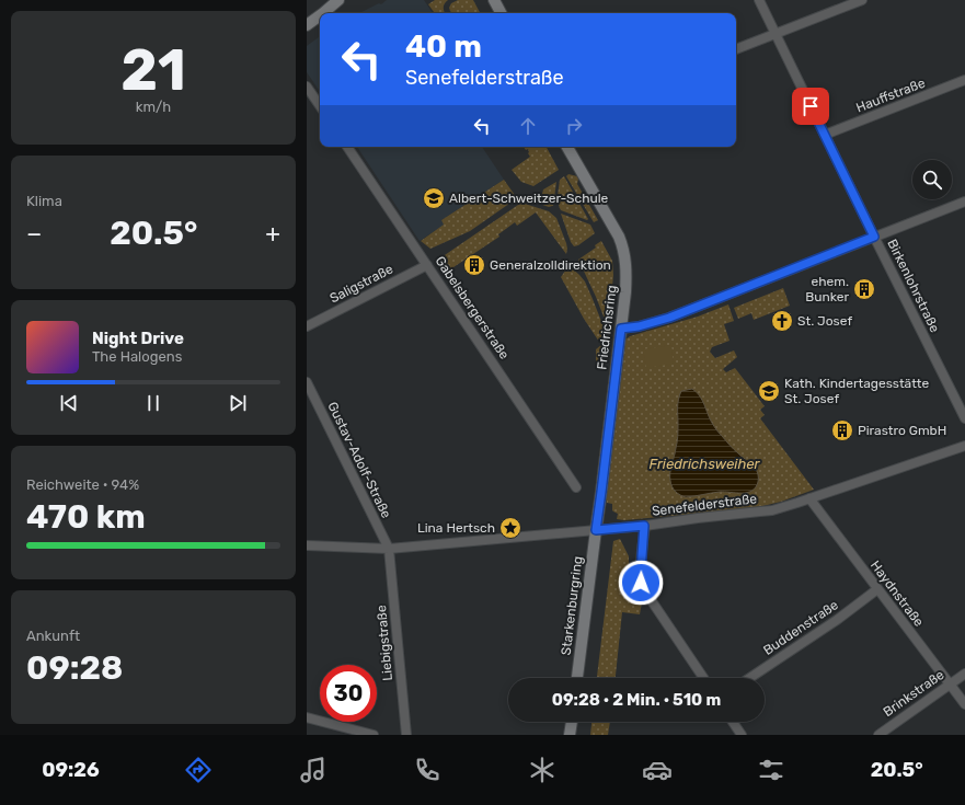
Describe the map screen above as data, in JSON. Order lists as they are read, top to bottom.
{
  "streets": {
    "street": [
      "Hauffstraße",
      "Saligstraße",
      "Birkenlohrstraße",
      "Gabelsbergerstraße",
      "Friedrichsring",
      "Gustav-Adolf-Straße",
      "Senefelderstraße",
      "Haydnstraße",
      "Starkenburgring",
      "Buddenstraße",
      "Liebigstraße",
      "Brinkstraße"
    ]
  },
  "crossings": [
    ["Hauffstraße", "Birkenlohrstraße"],
    ["Saligstraße", "Gabelsbergerstraße"],
    ["Friedrichsring", "Senefelderstraße"],
    ["Friedrichsring", "Starkenburgring"],
    ["Gustav-Adolf-Straße", "Senefelderstraße"],
    ["Gustav-Adolf-Straße", "Liebigstraße"],
    ["Senefelderstraße", "Haydnstraße"],
    ["Senefelderstraße", "Starkenburgring"],
    ["Senefelderstraße", "Liebigstraße"],
    ["Haydnstraße", "Buddenstraße"],
    ["Haydnstraße", "Brinkstraße"]
  ],
  "water": ["Friedrichsweiher"],
  "places": {
    "school or university": ["Albert-Schweitzer-Schule", "Kath. Kindertagesstätte St. Josef"],
    "building": ["Generalzolldirektion", "ehem. Bunker", "Pirastro GmbH"],
    "church": ["St. Josef"],
    "place": ["Lina Hertsch"]
  },
  "page": {
    "tile": [
      ["21", "km/h"],
      "Klima",
      ["Reichweite · 94%", "470 km"],
      ["Ankunft", "09:28"]
    ],
    "turn": ["40 m", "Senefelderstraße"],
    "heat": ["−", "20.5°", "+"],
    "song": ["Night Drive", "The Halogens"],
    "limit": "30",
    "trip": "09:28 · 2 Min. · 510 m",
    "tabs": ["09:26", "20.5°"]
  }
}
